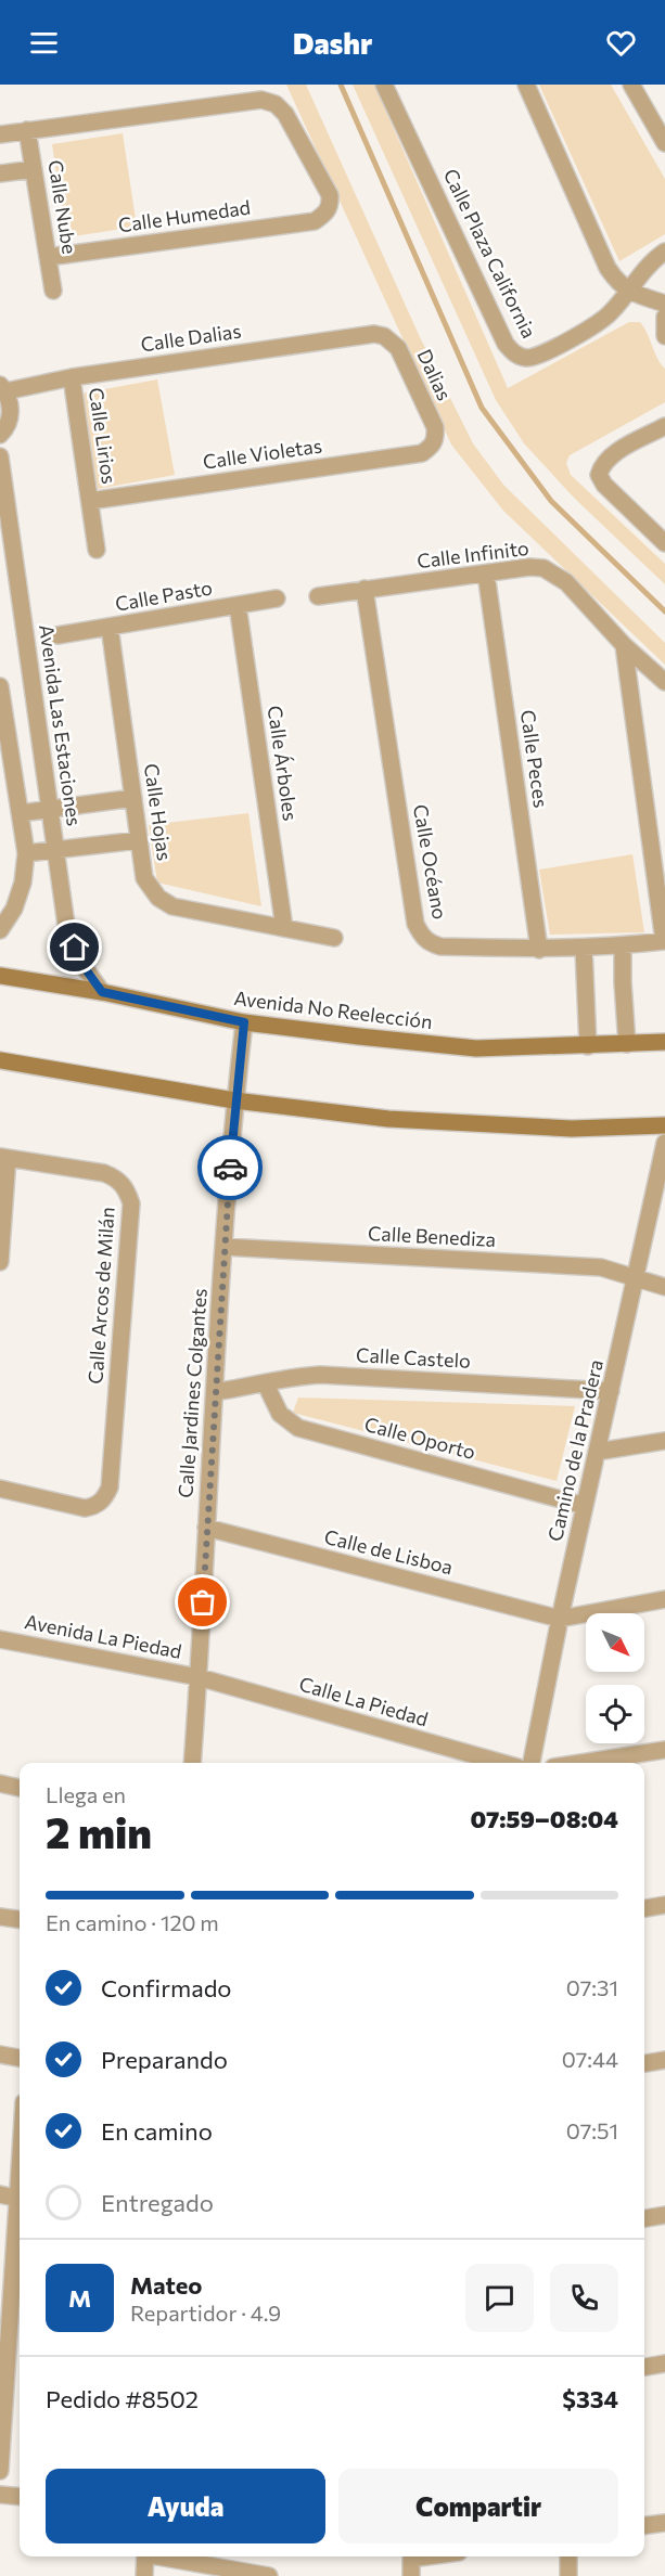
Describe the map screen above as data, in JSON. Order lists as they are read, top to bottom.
{
  "streets": {
    "main road": ["Avenida No Reelección"],
    "street": [
      "Calle Nube",
      "Calle Humedad",
      "Calle Plaza California",
      "Calle Dalias",
      "Dalias",
      "Calle Lirios",
      "Calle Violetas",
      "Calle Infinito",
      "Calle Pasto",
      "Avenida Las Estaciones",
      "Calle Peces",
      "Calle Árboles",
      "Calle Hojas",
      "Calle Océano",
      "Calle Benediza",
      "Calle Arcos de Milán",
      "Calle Castelo",
      "Calle Jardines Colgantes",
      "Calle Oporto",
      "Camino de la Pradera",
      "Calle de Lisboa",
      "Avenida La Piedad",
      "Calle La Piedad"
    ]
  },
  "crossings": [
    ["Calle Nube", "Calle Humedad"],
    ["Calle Dalias", "Dalias"],
    ["Calle Dalias", "Calle Lirios"],
    ["Dalias", "Calle Violetas"],
    ["Calle Lirios", "Calle Violetas"],
    ["Calle Infinito", "Calle Peces"],
    ["Calle Infinito", "Calle Océano"],
    ["Calle Pasto", "Calle Árboles"],
    ["Calle Pasto", "Calle Hojas"],
    ["Avenida Las Estaciones", "Avenida No Reelección"],
    ["Calle Peces", "Calle Océano"],
    ["Calle Árboles", "Calle Hojas"],
    ["Avenida No Reelección", "Calle Jardines Colgantes"],
    ["Calle Benediza", "Calle Jardines Colgantes"],
    ["Calle Benediza", "Camino de la Pradera"],
    ["Calle Castelo", "Calle Jardines Colgantes"],
    ["Calle Castelo", "Calle Oporto"],
    ["Calle Castelo", "Camino de la Pradera"],
    ["Calle Jardines Colgantes", "Calle de Lisboa"],
    ["Calle Jardines Colgantes", "Avenida La Piedad"],
    ["Calle Jardines Colgantes", "Calle La Piedad"],
    ["Calle Oporto", "Camino de la Pradera"],
    ["Camino de la Pradera", "Calle de Lisboa"],
    ["Avenida La Piedad", "Calle La Piedad"]
  ],
  "north": "bottom right",
  "page": {
    "header": "Dashr",
    "heading": ["2 min", "Llega en", "07:59–08:04"],
    "panel": [
      "Mateo",
      "Repartidor · 4.9",
      "Pedido #8502",
      "$334"
    ],
    "bar": "En camino · 120 m",
    "list": [
      ["Confirmado", "07:31"],
      ["Preparando", "07:44"],
      ["En camino", "07:51"],
      "Entregado"
    ],
    "round": "M",
    "buttons": ["Ayuda", "Compartir"]
  }
}
